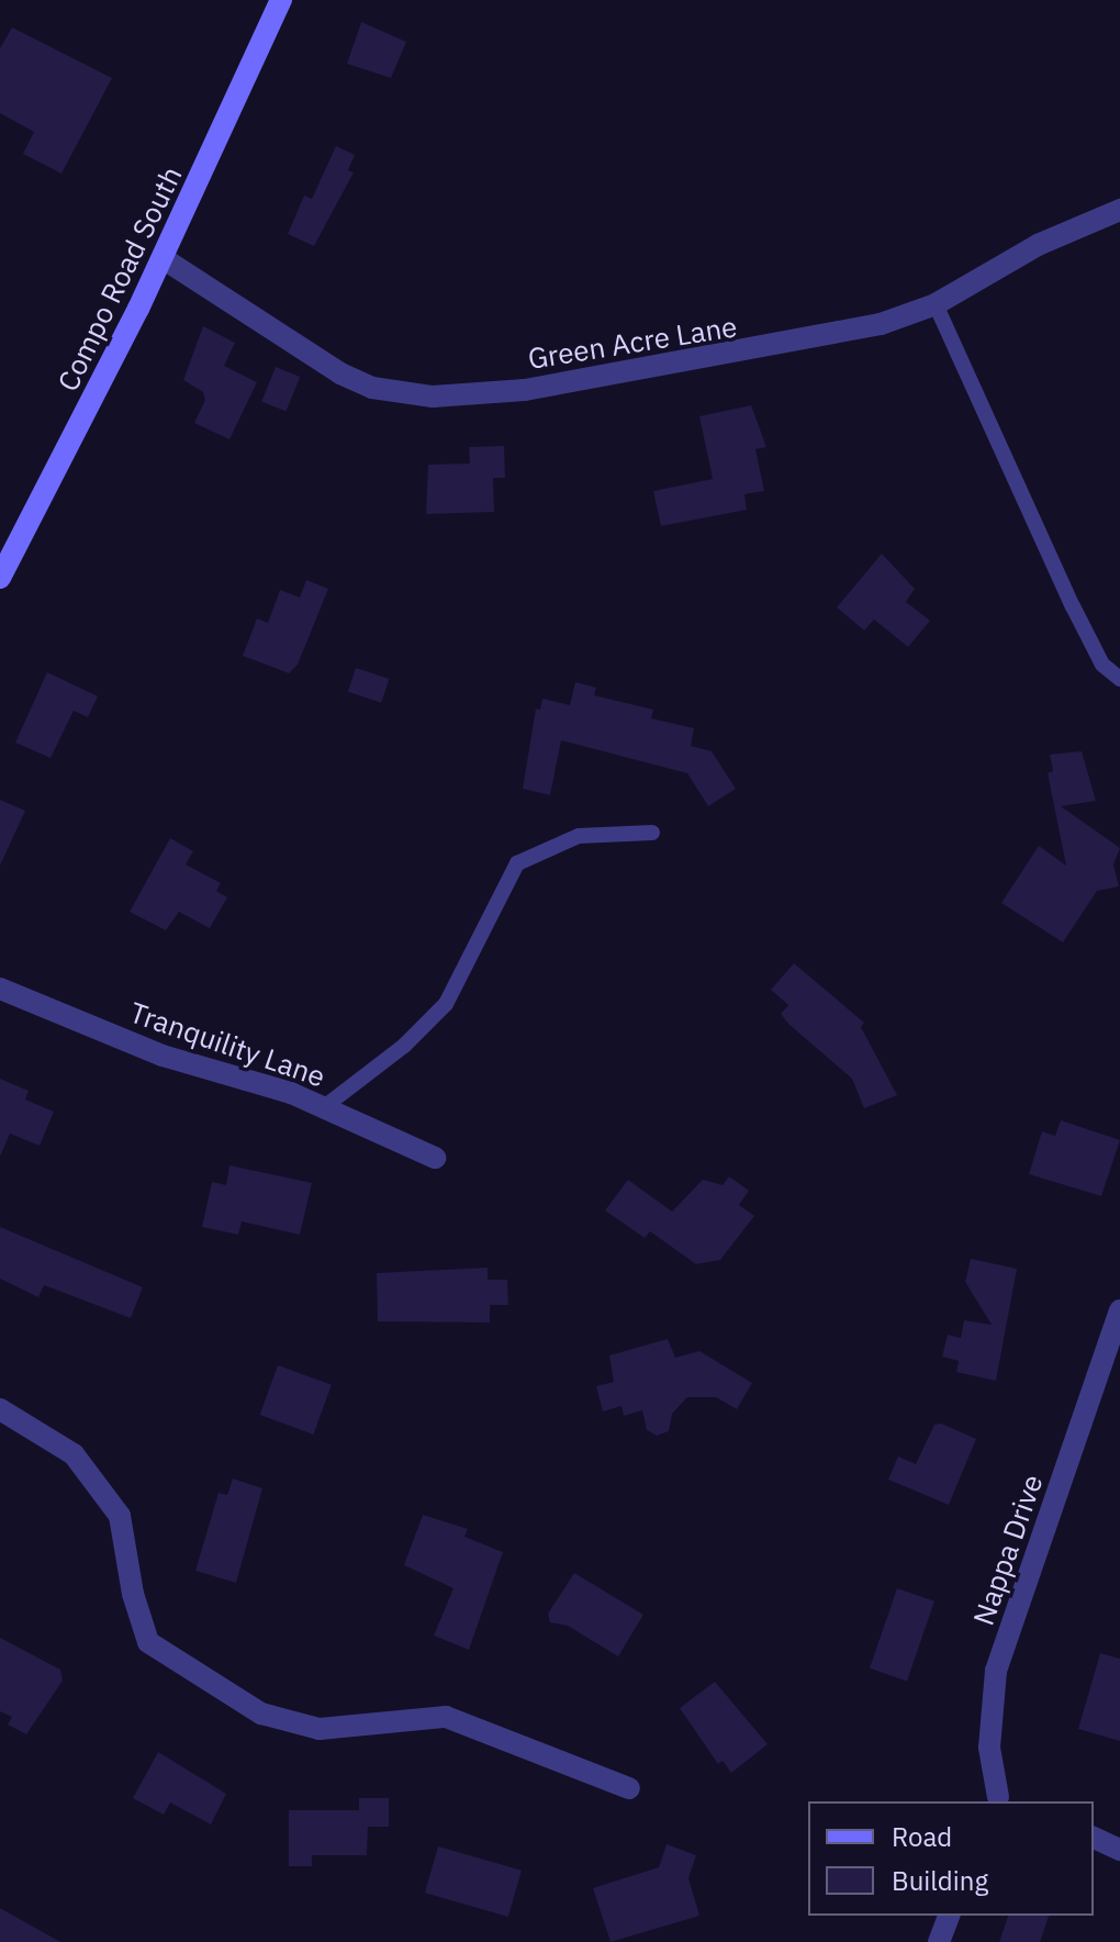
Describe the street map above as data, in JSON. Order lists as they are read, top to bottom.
{
  "streets": {
    "main road": ["Compo Road South"],
    "street": ["Green Acre Lane", "Tranquility Lane", "Nappa Drive"]
  },
  "crossings": [
    ["Compo Road South", "Green Acre Lane"]
  ],
  "legend": ["Road", "Building"]
}
